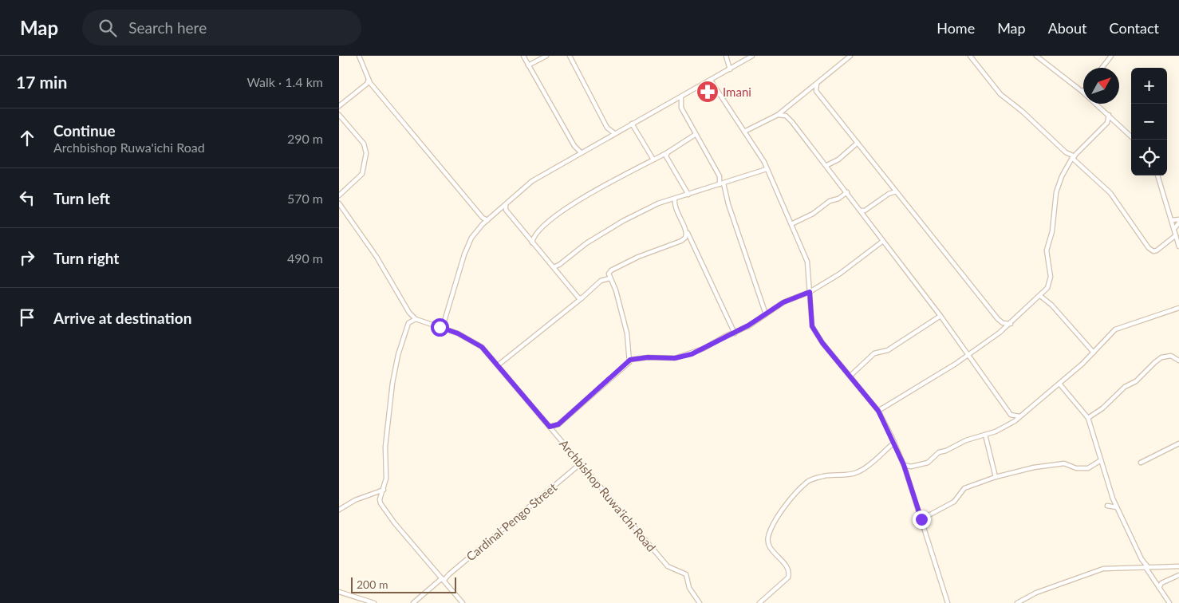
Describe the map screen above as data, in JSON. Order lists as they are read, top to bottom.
{
  "streets": {
    "street": ["Archbishop Ruwa'ichi Road", "Cardinal Pengo Street"]
  },
  "crossings": [
    ["Archbishop Ruwa'ichi Road", "Cardinal Pengo Street"]
  ],
  "places": {
    "pharmacy": ["Imani"]
  },
  "scale_bar": "200 m",
  "north": "top right",
  "page": {
    "header": "Map",
    "search": "Search here",
    "nav": [
      "Home",
      "Map",
      "About",
      "Contact"
    ],
    "heading": ["17 min", "Walk · 1.4 km"],
    "map_buttons": ["+", "−"],
    "list": [
      ["Continue", "Archbishop Ruwa'ichi Road", "290 m"],
      ["Turn left", "570 m"],
      ["Turn right", "490 m"],
      "Arrive at destination"
    ],
    "scale": "200 m"
  }
}
